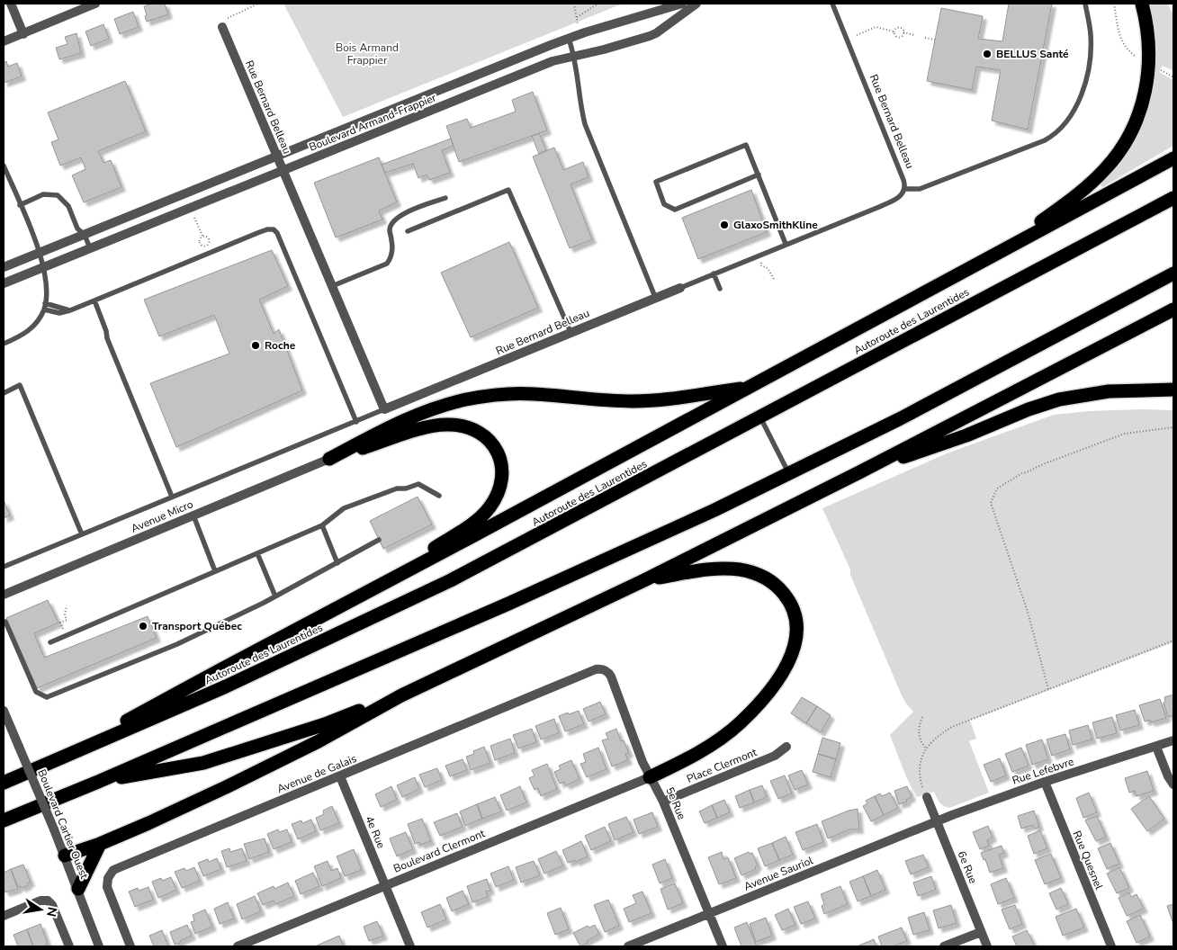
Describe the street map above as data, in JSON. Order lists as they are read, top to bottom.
{
  "streets": {
    "highway": ["Autoroute des Laurentides"],
    "street": [
      "Rue Bernard Belleau",
      "Boulevard Armand-Frappier",
      "Avenue Micro",
      "Place Clermont",
      "Rue Lefebvre",
      "Avenue de Galais",
      "5e Rue",
      "Boulevard Cartier Ouest",
      "4e Rue",
      "Boulevard Clermont",
      "Rue Quesnel",
      "6e Rue",
      "Avenue Sauriol"
    ]
  },
  "crossings": [
    ["Rue Bernard Belleau", "Boulevard Armand-Frappier"],
    ["Place Clermont", "5e Rue"],
    ["Rue Lefebvre", "Rue Quesnel"],
    ["Rue Lefebvre", "6e Rue"],
    ["Rue Lefebvre", "Avenue Sauriol"],
    ["Avenue de Galais", "5e Rue"],
    ["Avenue de Galais", "4e Rue"],
    ["5e Rue", "Boulevard Clermont"],
    ["5e Rue", "Avenue Sauriol"],
    ["4e Rue", "Boulevard Clermont"],
    ["6e Rue", "Avenue Sauriol"]
  ],
  "parks": ["Bois Armand Frappier"],
  "places": [
    "BELLUS Santé",
    "GlaxoSmithKline",
    "Roche",
    "Transport Québec"
  ],
  "north": "right"
}
